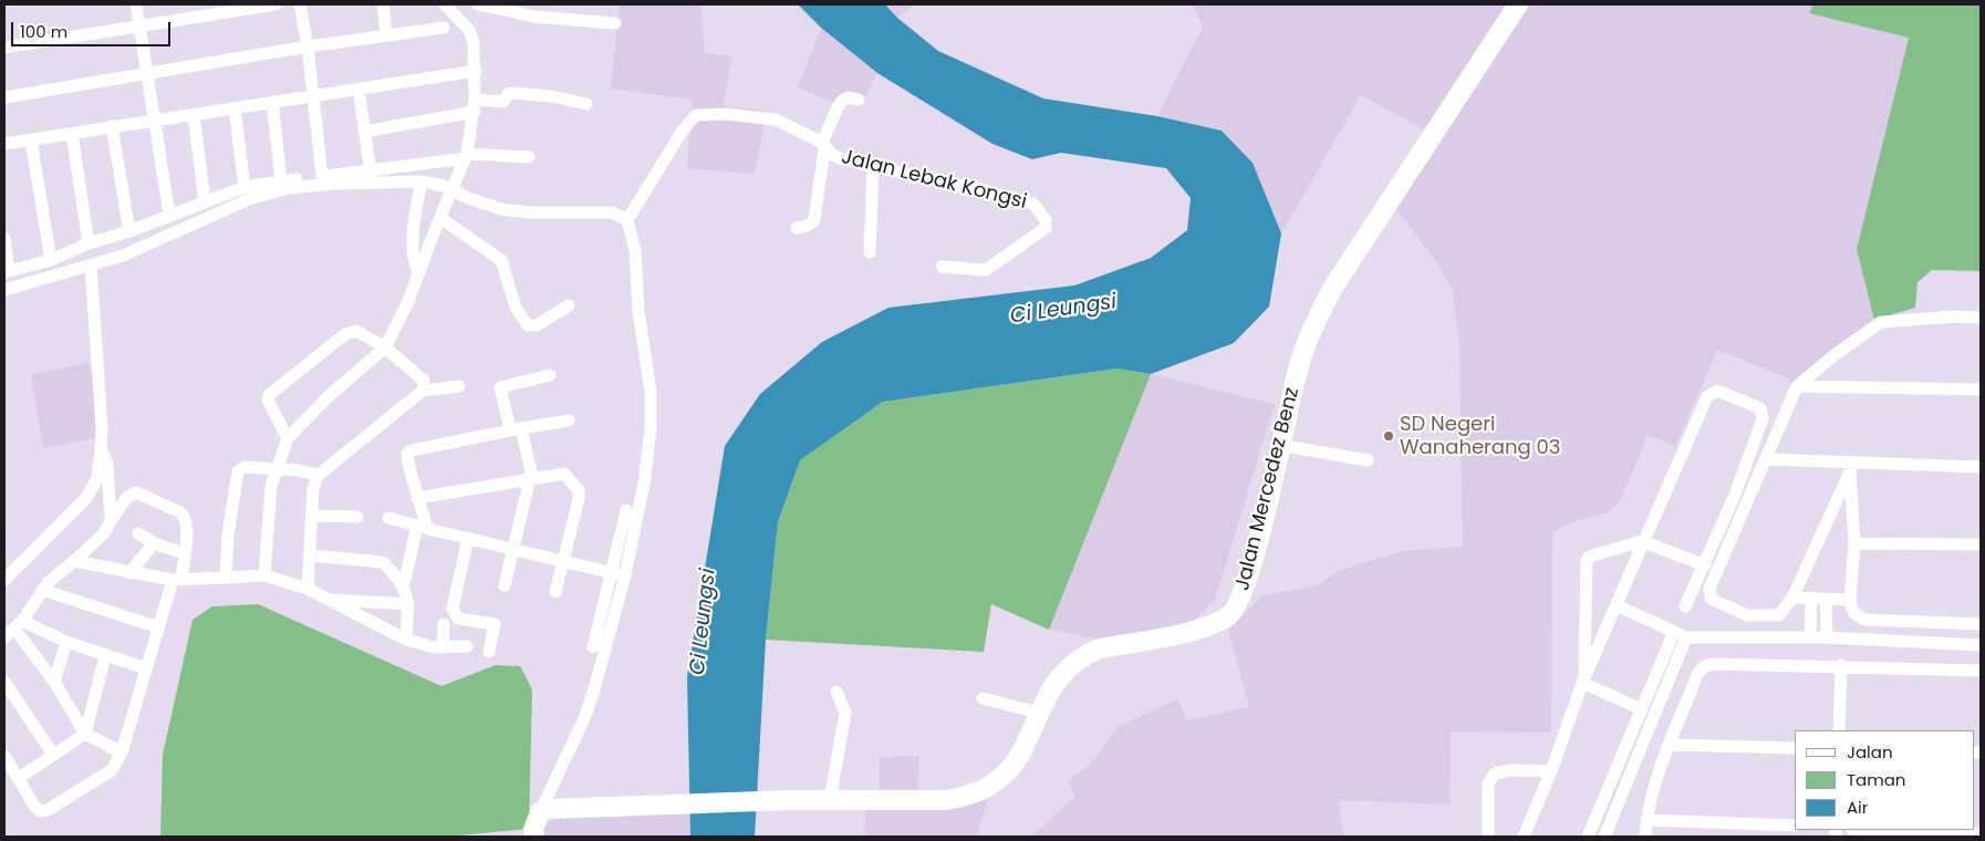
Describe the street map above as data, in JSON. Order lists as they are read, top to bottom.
{
  "streets": {
    "main road": ["Jalan Mercedez Benz"],
    "street": ["Jalan Lebak Kongsi"]
  },
  "water": ["Ci Leungsi"],
  "places": ["SD Negeri Wanaherang 03"],
  "legend": ["Jalan", "Taman", "Air"],
  "scale_bar": "100 m"
}
